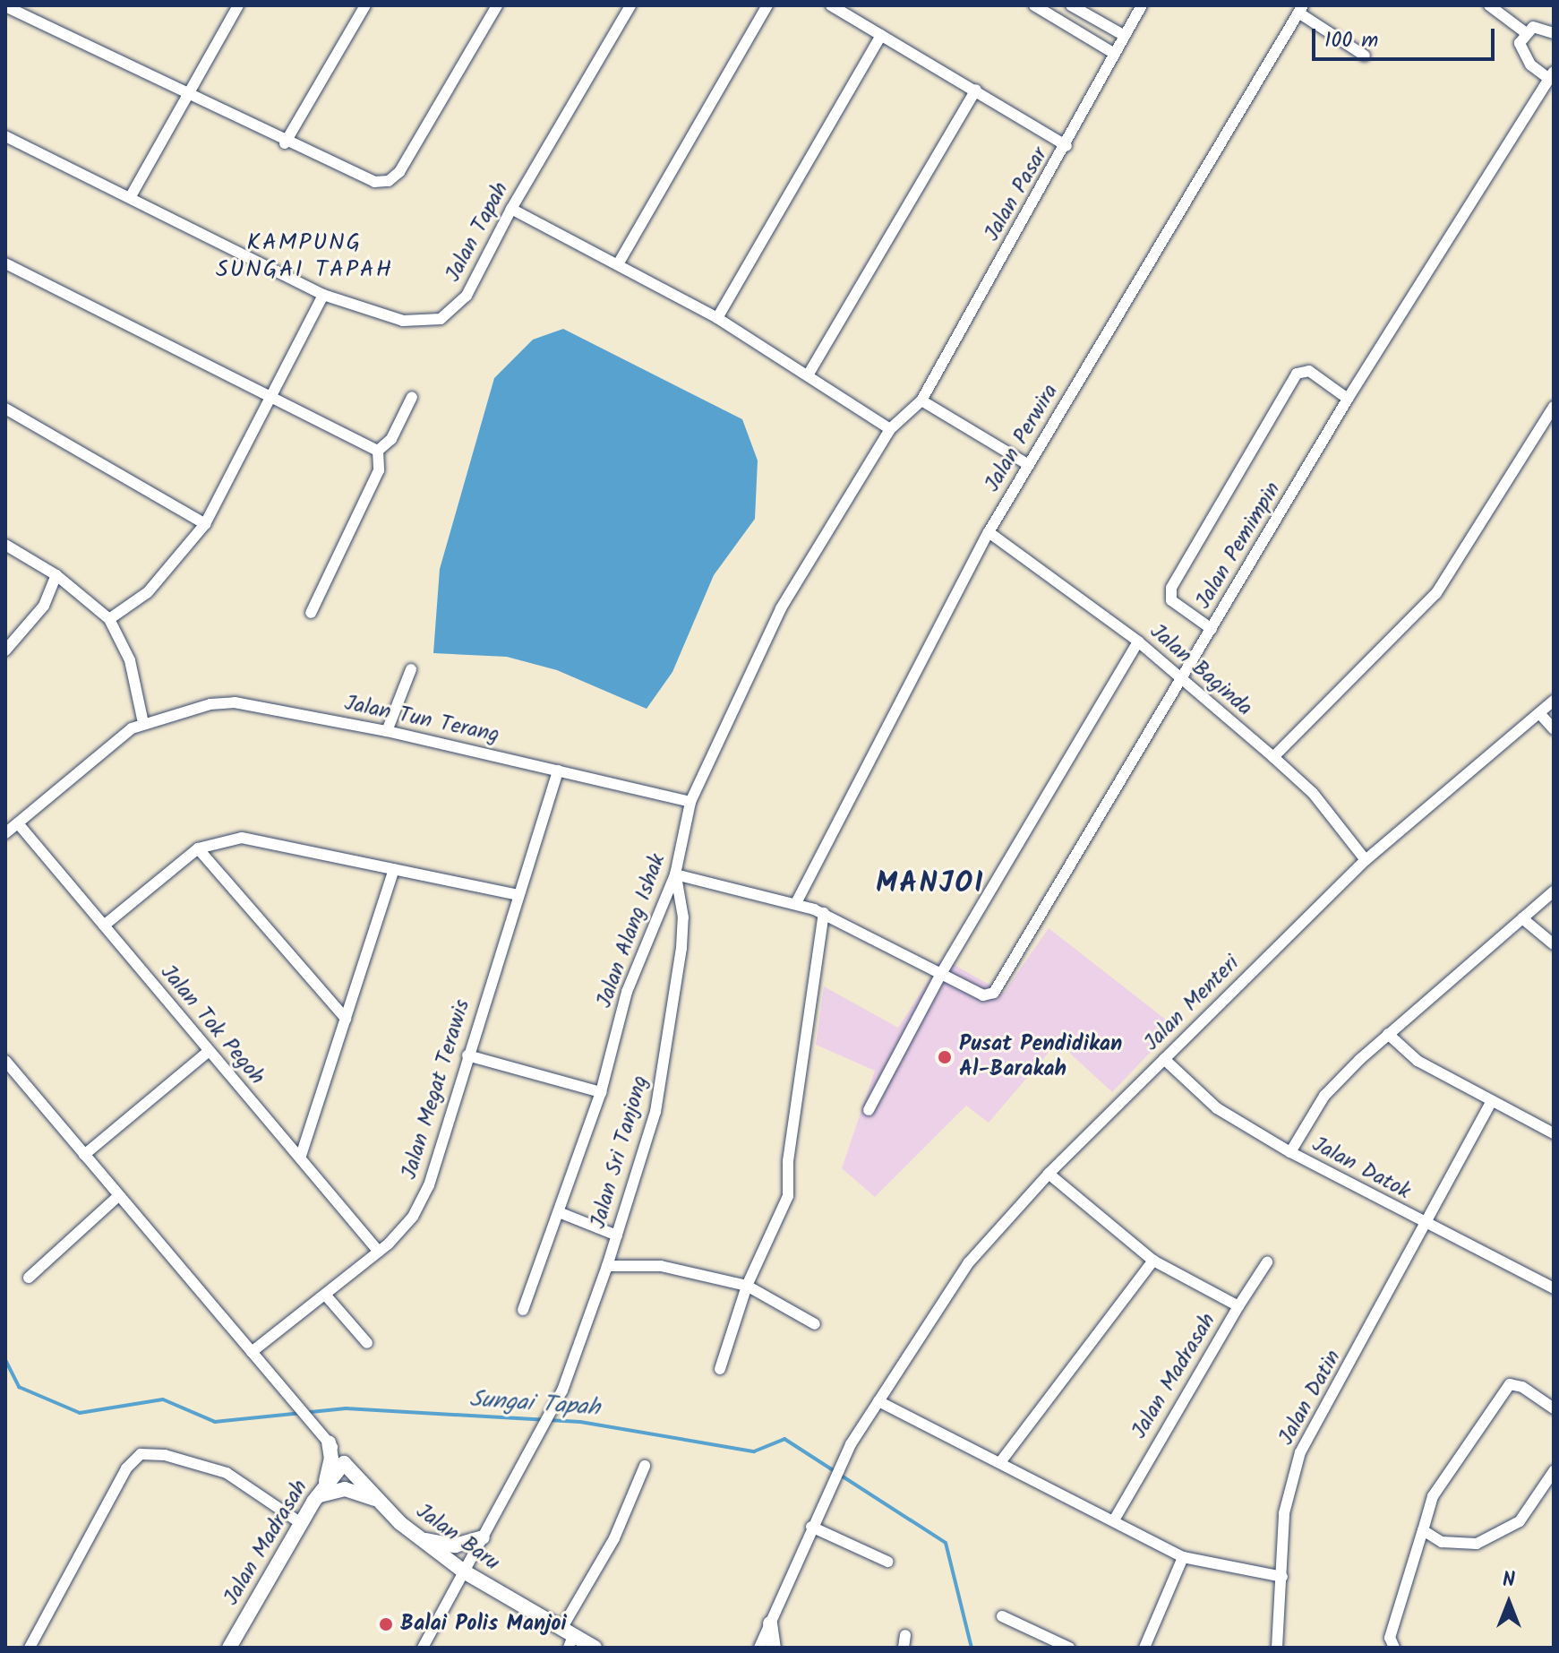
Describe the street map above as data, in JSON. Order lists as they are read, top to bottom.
{
  "streets": {
    "street": [
      "Jalan Pasar",
      "Jalan Tapah",
      "Jalan Perwira",
      "Jalan Pemimpin",
      "Jalan Baginda",
      "Jalan Tun Terang",
      "Jalan Alang Ishak",
      "Jalan Menteri",
      "Jalan Tok Pegoh",
      "Jalan Megat Terawis",
      "Jalan Sri Tanjong",
      "Jalan Datok",
      "Jalan Madrasah",
      "Jalan Datin",
      "Jalan Baru"
    ]
  },
  "crossings": [
    ["Jalan Pasar", "Jalan Alang Ishak"],
    ["Jalan Perwira", "Jalan Pemimpin"],
    ["Jalan Perwira", "Jalan Baginda"],
    ["Jalan Pemimpin", "Jalan Baginda"],
    ["Jalan Pemimpin", "Jalan Alang Ishak"],
    ["Jalan Pemimpin", "Jalan Sri Tanjong"],
    ["Jalan Baginda", "Jalan Menteri"],
    ["Jalan Tun Terang", "Jalan Alang Ishak"],
    ["Jalan Tun Terang", "Jalan Megat Terawis"],
    ["Jalan Alang Ishak", "Jalan Sri Tanjong"],
    ["Jalan Menteri", "Jalan Datok"],
    ["Jalan Menteri", "Jalan Madrasah"],
    ["Jalan Tok Pegoh", "Jalan Megat Terawis"],
    ["Jalan Megat Terawis", "Jalan Baru"],
    ["Jalan Sri Tanjong", "Jalan Baru"],
    ["Jalan Datok", "Jalan Datin"],
    ["Jalan Madrasah", "Jalan Baru"]
  ],
  "districts": ["KAMPUNG SUNGAI TAPAH", "MANJOI"],
  "water": ["Sungai Tapah"],
  "places": ["Pusat Pendidikan Al-Barakah", "Balai Polis Manjoi"],
  "scale_bar": "100 m",
  "north": "top"
}
